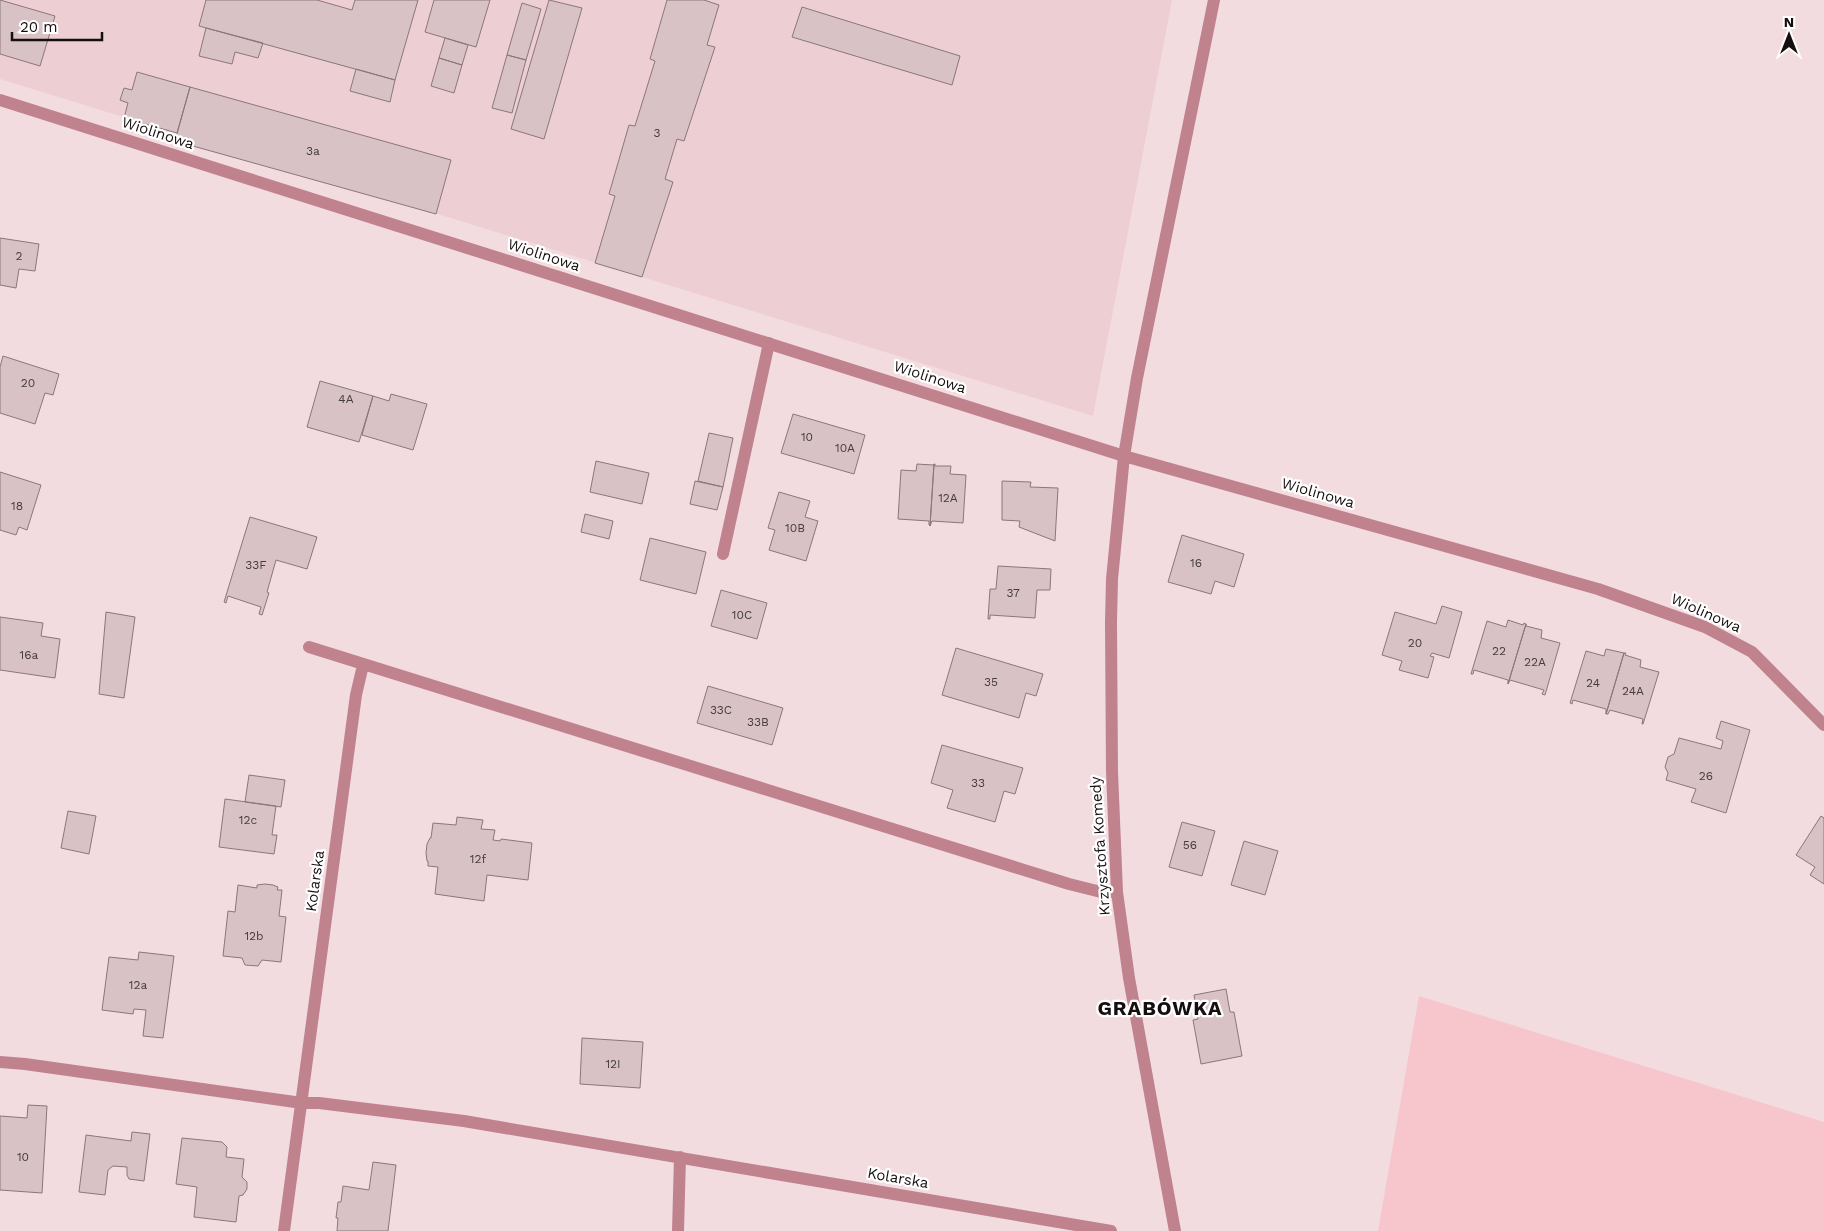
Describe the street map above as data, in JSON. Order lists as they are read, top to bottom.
{
  "streets": {
    "street": ["Wiolinowa", "Krzysztofa Komedy", "Kolarska"]
  },
  "crossings": [
    ["Wiolinowa", "Krzysztofa Komedy"]
  ],
  "districts": ["GRABÓWKA"],
  "house_numbers": [
    "3",
    "3a",
    "2",
    "20",
    "4A",
    "10",
    "10A",
    "12A",
    "18",
    "10B",
    "16",
    "33F",
    "37",
    "10C",
    "20",
    "22",
    "16a",
    "22A",
    "35",
    "24",
    "24A",
    "33C",
    "33B",
    "26",
    "33",
    "12c",
    "56",
    "12f",
    "12b",
    "12a",
    "12I",
    "10"
  ],
  "scale_bar": "20 m",
  "north": "top"
}
